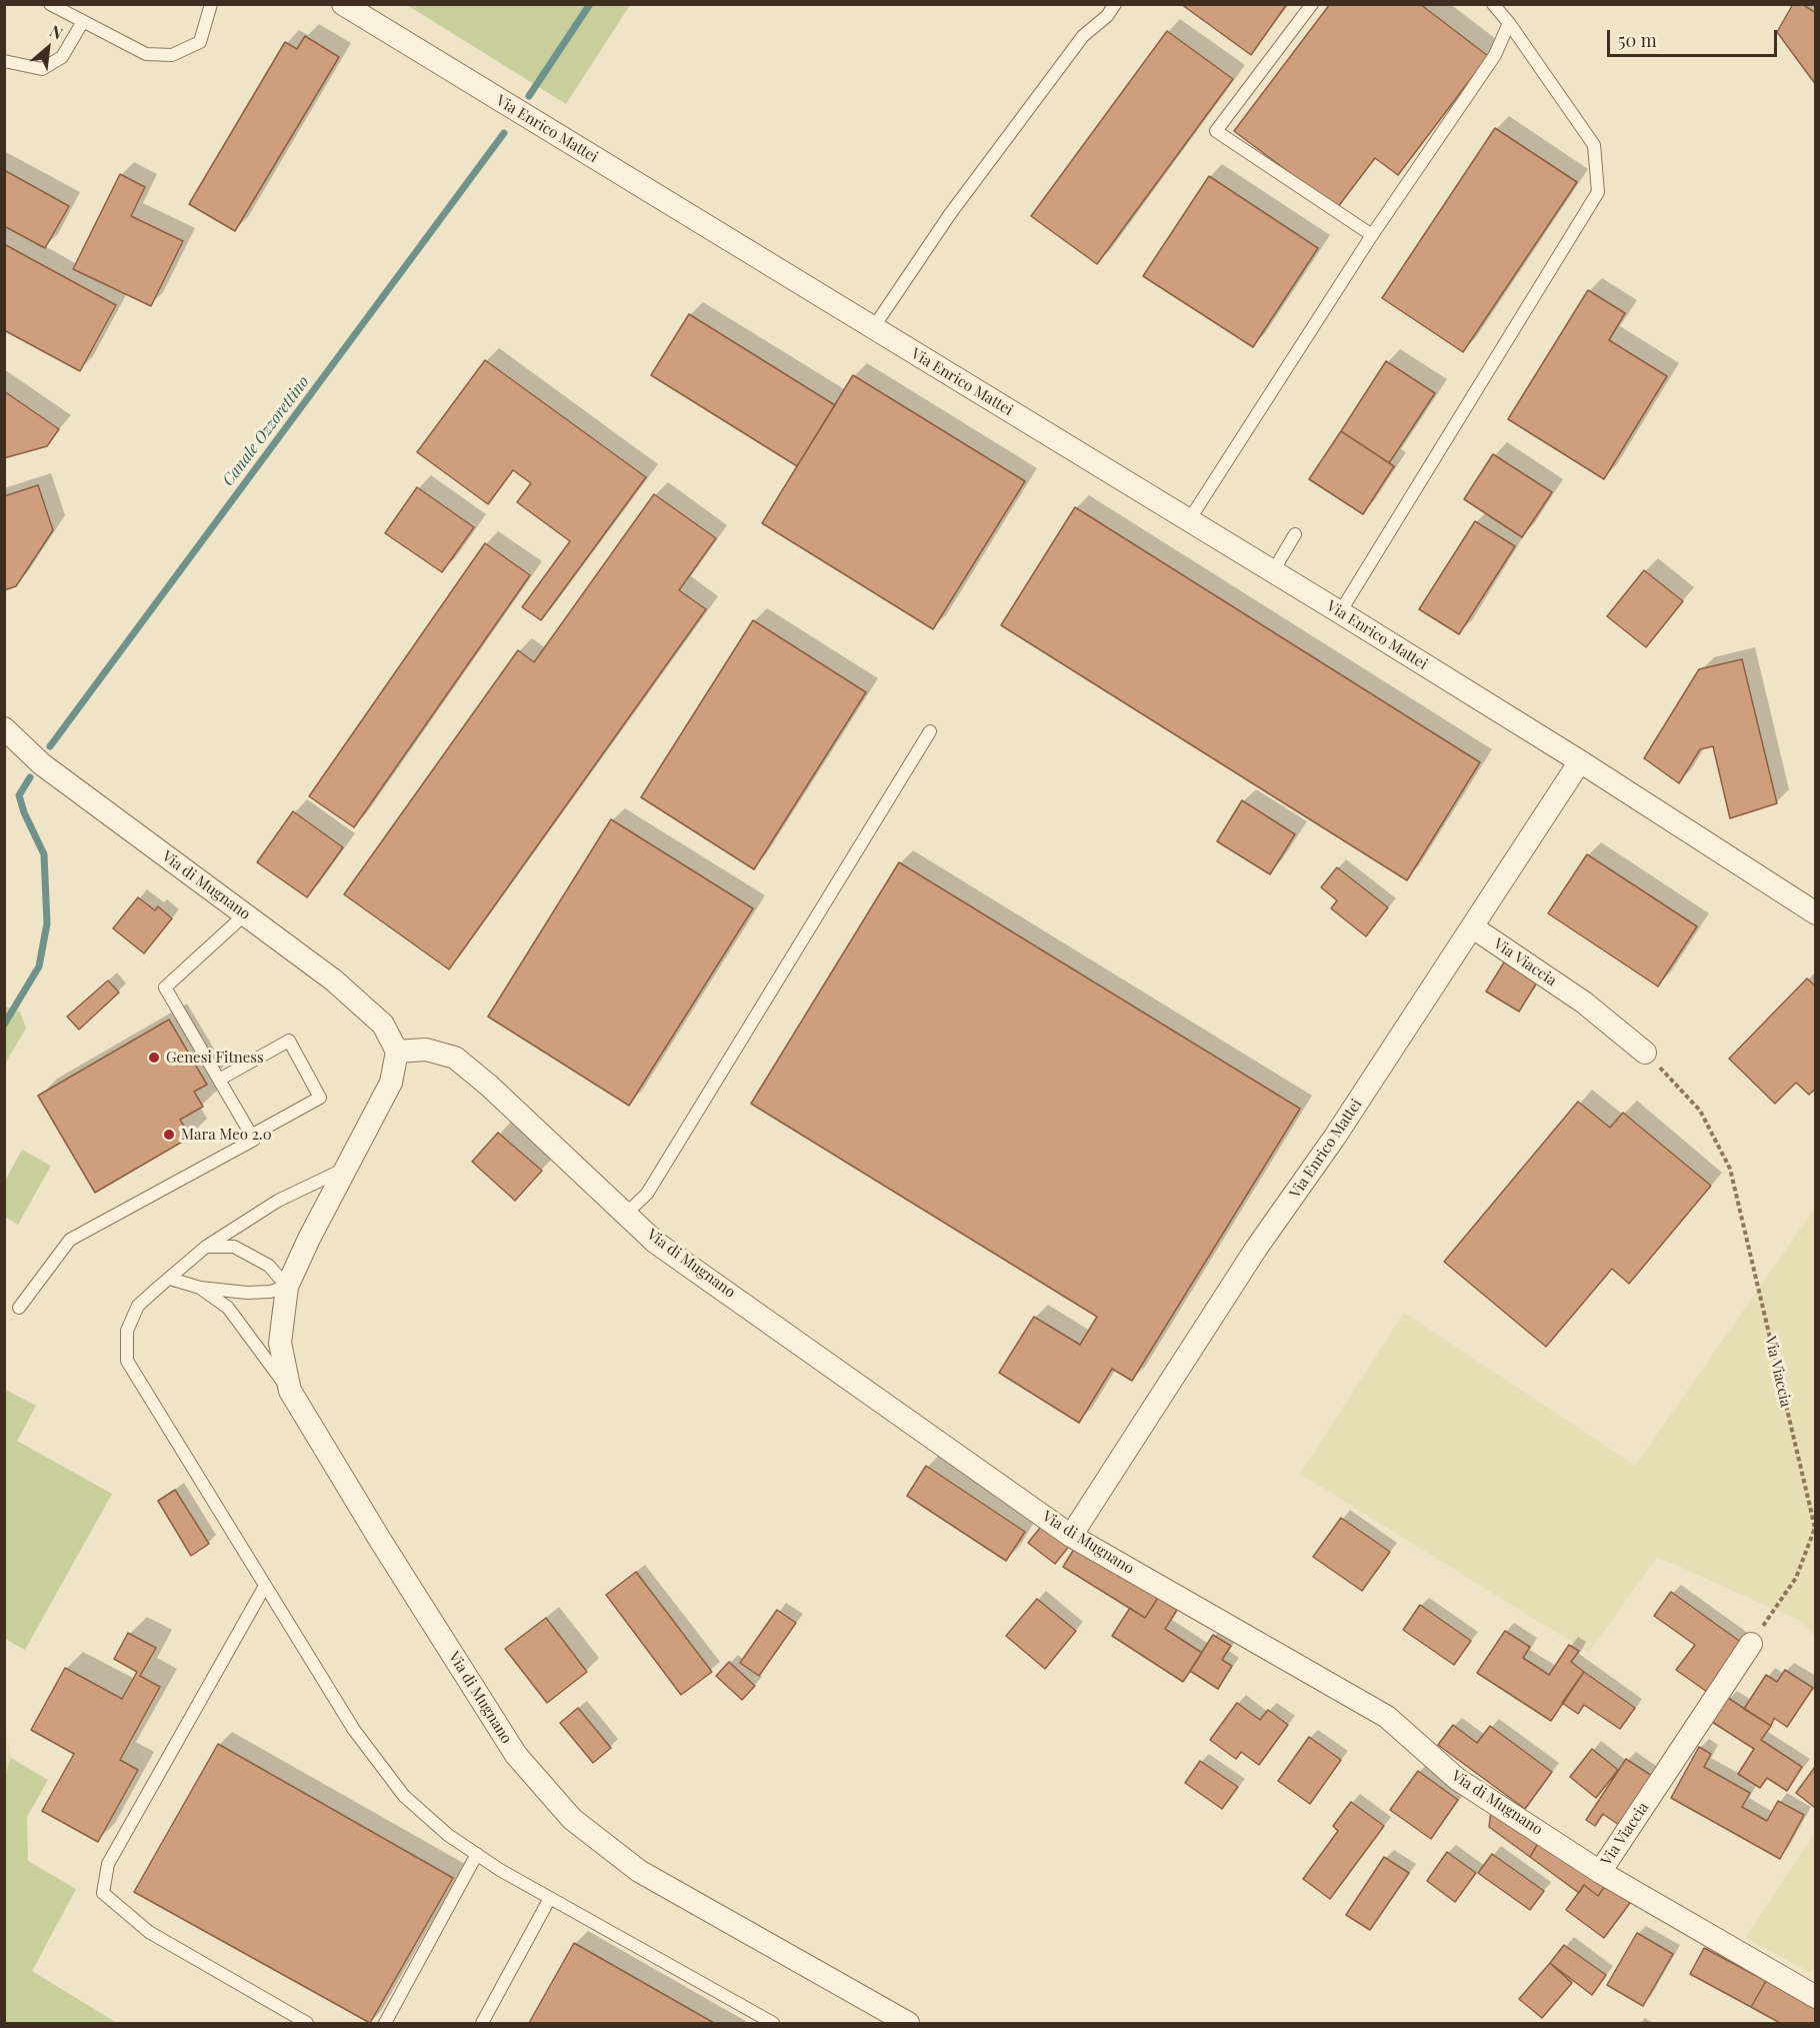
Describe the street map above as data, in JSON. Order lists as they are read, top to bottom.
{
  "streets": {
    "street": ["Via Enrico Mattei", "Via di Mugnano", "Via Viaccia"]
  },
  "crossings": [
    ["Via Enrico Mattei", "Via di Mugnano"],
    ["Via Enrico Mattei", "Via Viaccia"],
    ["Via di Mugnano", "Via Viaccia"]
  ],
  "water": ["Canale Ozzorettino"],
  "places": ["Genesi Fitness", "Mara Meo 2.0"],
  "scale_bar": "50 m",
  "north": "top right"
}
